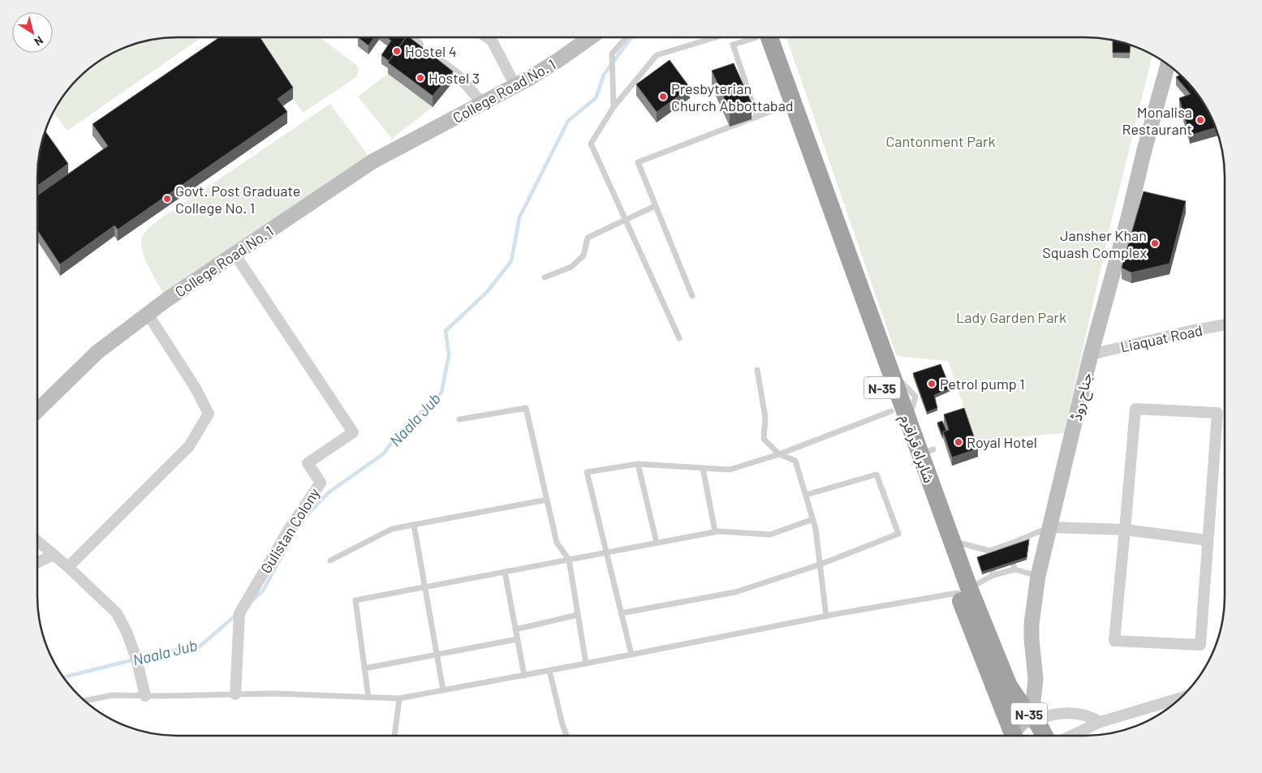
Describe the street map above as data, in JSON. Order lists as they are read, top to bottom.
{
  "streets": {
    "highway": ["N-35", "شاہراہ قراقرم"],
    "main road": ["College Road No. 1", "جناح روڈ"],
    "street": ["Liaquat Road", "Gulistan Colony"]
  },
  "crossings": [
    ["College Road No. 1", "Gulistan Colony"],
    ["Liaquat Road", "جناح روڈ"],
    ["جناح روڈ", "شاہراہ قراقرم"]
  ],
  "water": ["Naala Jub"],
  "parks": ["Cantonment Park", "Lady Garden Park"],
  "places": [
    "Hostel 4",
    "Hostel 3",
    "Presbyterian Church Abbottabad",
    "Monalisa Restaurant",
    "Govt. Post Graduate College No. 1",
    "Jansher Khan Squash Complex",
    "Petrol pump 1",
    "Royal Hotel"
  ],
  "north": "bottom right"
}
